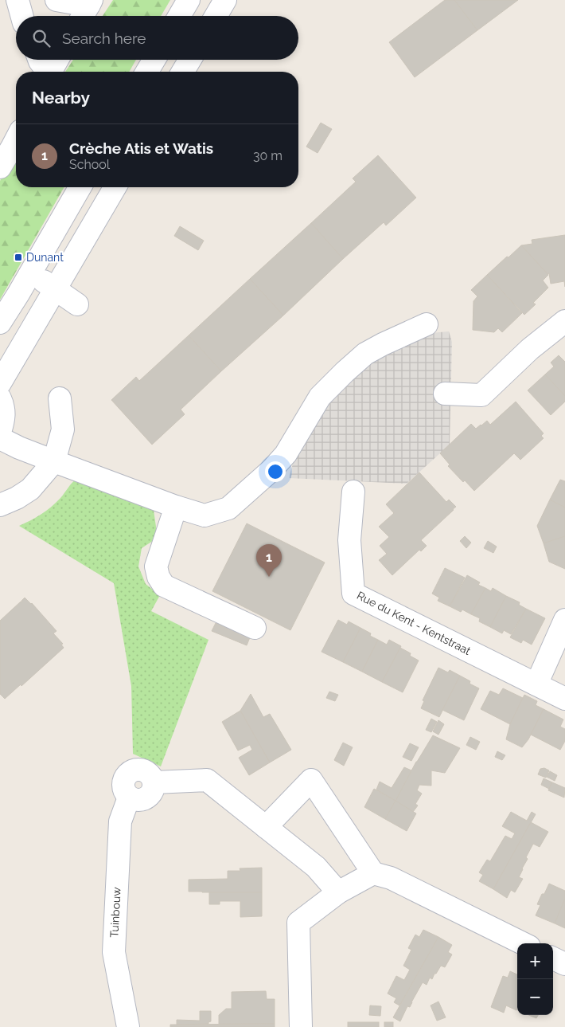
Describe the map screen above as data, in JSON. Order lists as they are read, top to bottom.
{
  "streets": {
    "street": ["Rue du Kent - Kentstraat", "Tuinbouw"]
  },
  "places": {
    "transit": ["Dunant"]
  },
  "page": {
    "search": "Search here",
    "heading": "Nearby",
    "list": [
      {
        "mark": "1",
        "name": "Crèche Atis et Watis",
        "note": "School",
        "value": "30 m"
      }
    ],
    "pins": "1",
    "map_buttons": ["+", "−"]
  }
}
